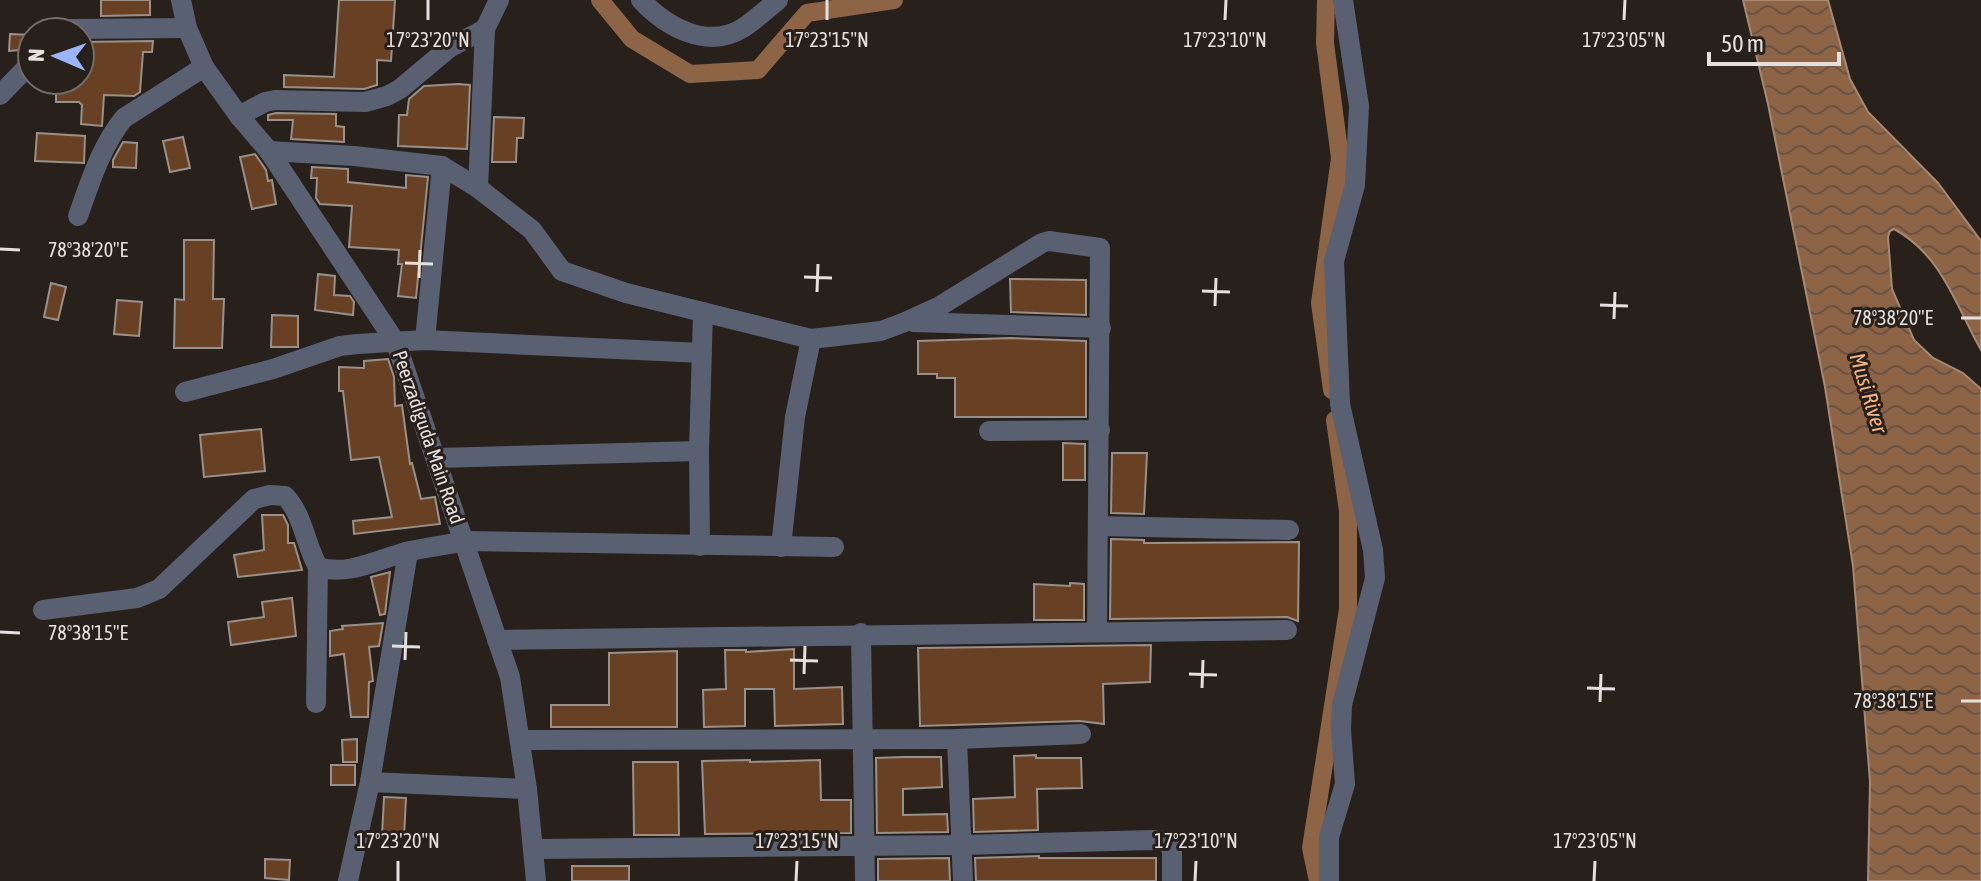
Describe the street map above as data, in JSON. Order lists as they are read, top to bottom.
{
  "streets": {
    "street": ["Peerzadiguda Main Road"]
  },
  "water": ["Musi River"],
  "scale_bar": "50 m",
  "north": "left",
  "coordinates": [
    "17°23'20\"N",
    "17°23'15\"N",
    "17°23'10\"N",
    "17°23'05\"N",
    "78°38'20\"E",
    "78°38'15\"E"
  ]
}
